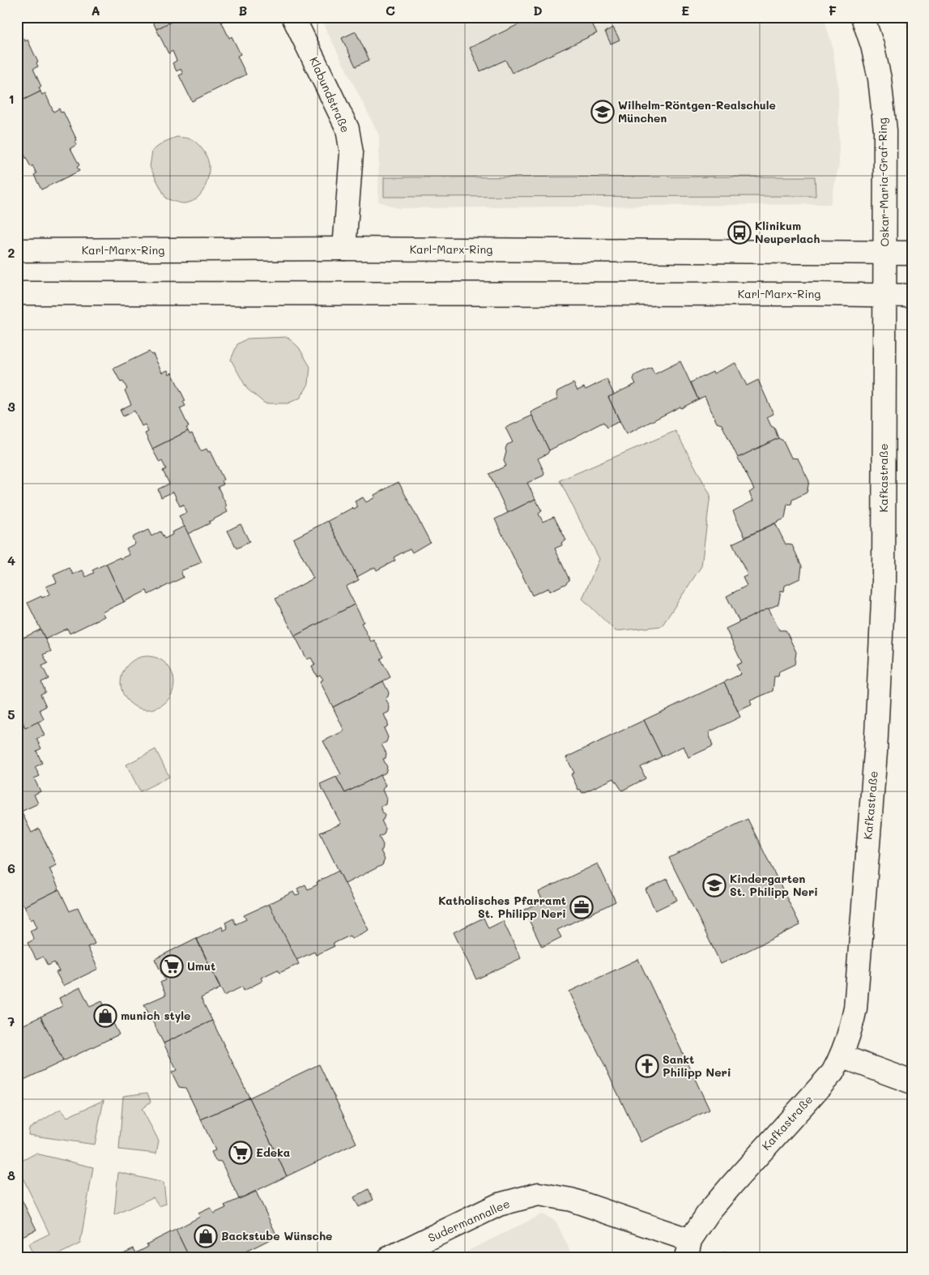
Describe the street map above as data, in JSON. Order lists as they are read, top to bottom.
{
  "streets": {
    "street": [
      "Klabundstraße",
      "Oskar-Maria-Graf-Ring",
      "Karl-Marx-Ring",
      "Kafkastraße",
      "Sudermannallee"
    ]
  },
  "crossings": [
    ["Klabundstraße", "Karl-Marx-Ring"],
    ["Oskar-Maria-Graf-Ring", "Karl-Marx-Ring"],
    ["Karl-Marx-Ring", "Kafkastraße"],
    ["Kafkastraße", "Sudermannallee"]
  ],
  "places": {
    "school or university": ["Wilhelm-Röntgen-Realschule München", "Kindergarten St. Philipp Neri"],
    "bus stop": ["Klinikum Neuperlach"],
    "office": ["Katholisches Pfarramt St. Philipp Neri"],
    "supermarket": ["Umut", "Edeka"],
    "shop": ["munich style", "Backstube Wünsche"],
    "church": ["Sankt Philipp Neri"]
  },
  "grid": {
    "columns": [
      "A",
      "B",
      "C",
      "D",
      "E",
      "F"
    ],
    "rows": [
      "1",
      "2",
      "3",
      "4",
      "5",
      "6",
      "7",
      "8"
    ]
  }
}
